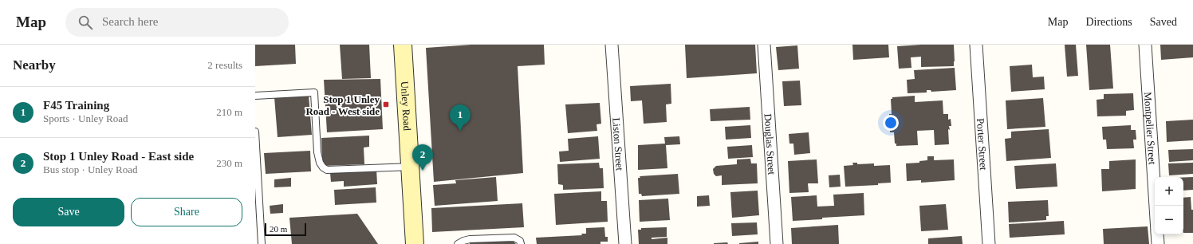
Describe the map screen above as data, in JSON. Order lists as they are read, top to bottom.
{
  "streets": {
    "main road": ["Unley Road"],
    "street": [
      "Montpelier Street",
      "Liston Street",
      "Douglas Street",
      "Porter Street"
    ]
  },
  "places": {
    "transit": ["Stop 1 Unley Road - West side"]
  },
  "scale_bar": "20 m",
  "page": {
    "header": "Map",
    "search": "Search here",
    "nav": ["Map", "Directions", "Saved"],
    "heading": ["Nearby", "2 results"],
    "list": [
      {
        "mark": "1",
        "name": "F45 Training",
        "note": "Sports · Unley Road",
        "value": "210 m"
      },
      {
        "mark": "2",
        "name": "Stop 1 Unley Road - East side",
        "note": "Bus stop · Unley Road",
        "value": "230 m"
      }
    ],
    "pins": ["1", "2"],
    "map_buttons": ["+", "−"],
    "buttons": ["Save", "Share"],
    "scale": "20 m"
  }
}
